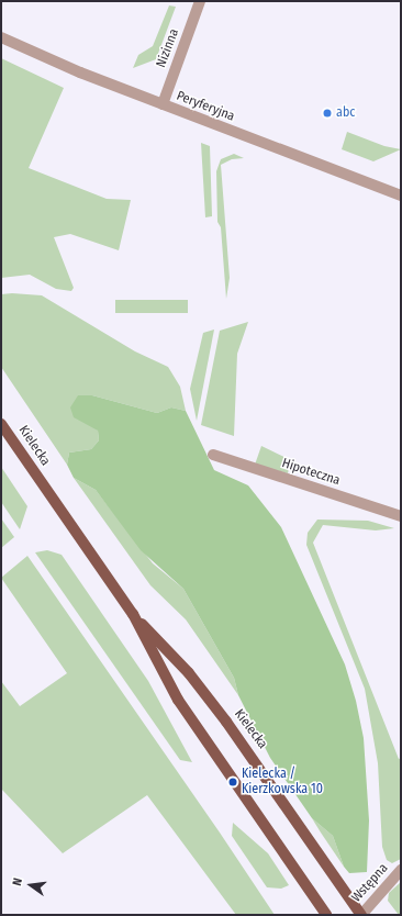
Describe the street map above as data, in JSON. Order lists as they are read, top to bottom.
{
  "streets": {
    "main road": ["Kielecka"],
    "street": [
      "Nizinna",
      "Peryferyjna",
      "Hipoteczna",
      "Wstępna"
    ]
  },
  "crossings": [
    ["Nizinna", "Peryferyjna"],
    ["Kielecka", "Wstępna"]
  ],
  "places": ["abc", "Kielecka / Kierzkowska 10"],
  "north": "left"
}
